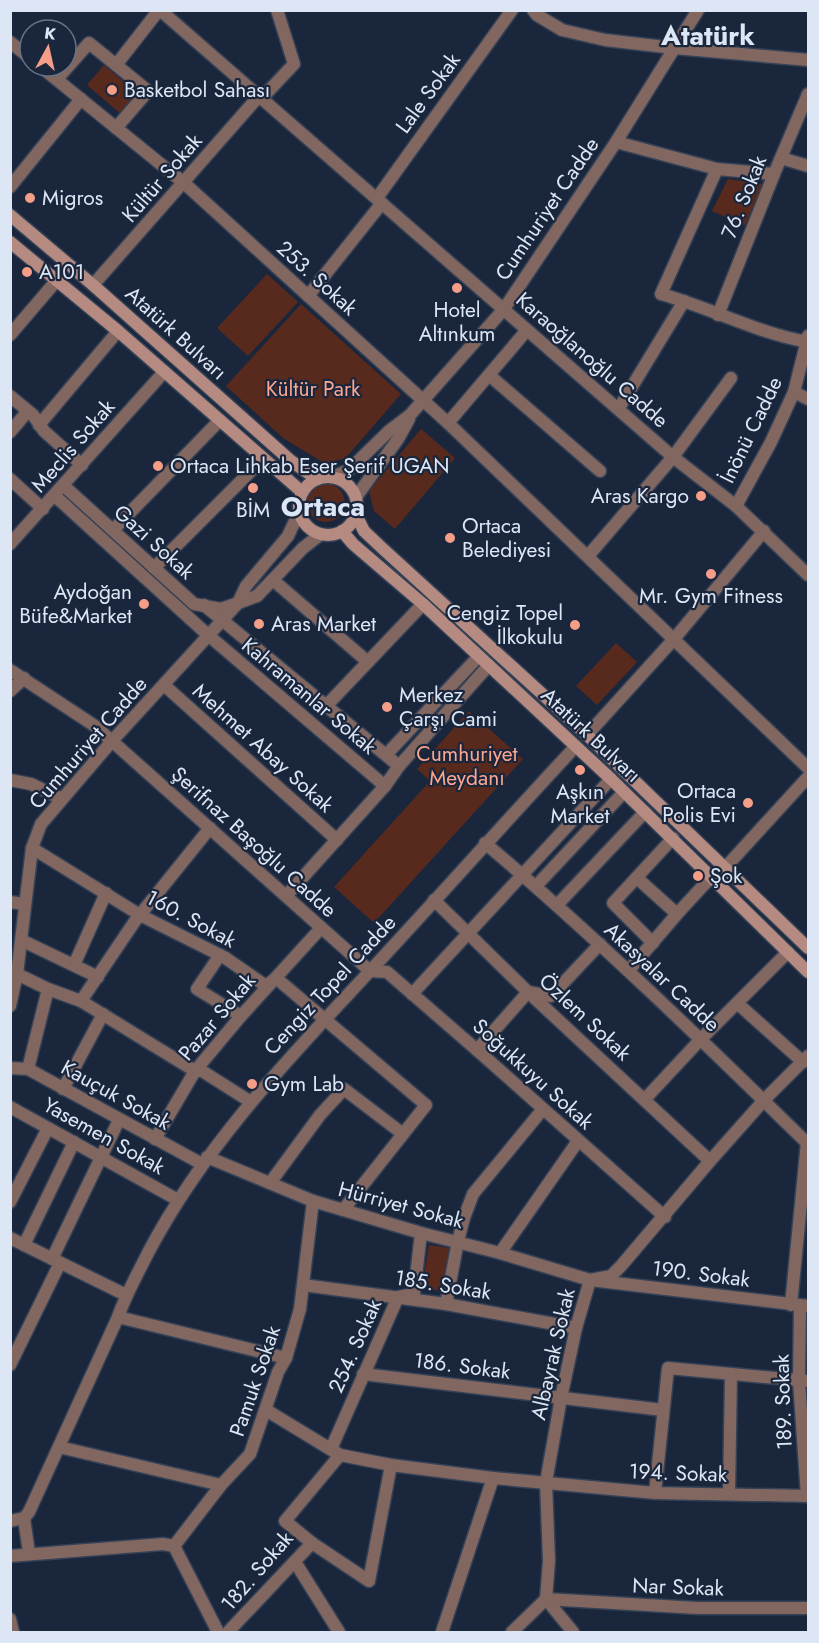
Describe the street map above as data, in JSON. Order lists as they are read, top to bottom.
{
  "streets": {
    "main road": ["Atatürk Bulvarı"],
    "street": [
      "Lale Sokak",
      "Kültür Sokak",
      "76. Sokak",
      "Cumhuriyet Cadde",
      "253. Sokak",
      "Karaoğlanoğlu Cadde",
      "İnönü Cadde",
      "Meclis Sokak",
      "Gazi Sokak",
      "Kahramanlar Sokak",
      "Mehmet Abay Sokak",
      "Şerifnaz Başoğlu Cadde",
      "160. Sokak",
      "Akasyalar Cadde",
      "Cengiz Topel Cadde",
      "Pazar Sokak",
      "Özlem Sokak",
      "Soğukkuyu Sokak",
      "Kauçuk Sokak",
      "Yasemen Sokak",
      "Hürriyet Sokak",
      "190. Sokak",
      "185. Sokak",
      "254. Sokak",
      "Albayrak Sokak",
      "186. Sokak",
      "Pamuk Sokak",
      "189. Sokak",
      "194. Sokak",
      "182. Sokak",
      "Nar Sokak"
    ]
  },
  "crossings": [
    ["Lale Sokak", "253. Sokak"],
    ["Lale Sokak", "Karaoğlanoğlu Cadde"],
    ["Kültür Sokak", "253. Sokak"],
    ["Kültür Sokak", "Atatürk Bulvarı"],
    ["Kültür Sokak", "Karaoğlanoğlu Cadde"],
    ["Cumhuriyet Cadde", "253. Sokak"],
    ["Cumhuriyet Cadde", "Atatürk Bulvarı"],
    ["Cumhuriyet Cadde", "Karaoğlanoğlu Cadde"],
    ["Cumhuriyet Cadde", "Gazi Sokak"],
    ["Cumhuriyet Cadde", "Kahramanlar Sokak"],
    ["Cumhuriyet Cadde", "Mehmet Abay Sokak"],
    ["Cumhuriyet Cadde", "Şerifnaz Başoğlu Cadde"],
    ["Cumhuriyet Cadde", "160. Sokak"],
    ["Atatürk Bulvarı", "Meclis Sokak"],
    ["Atatürk Bulvarı", "Cengiz Topel Cadde"],
    ["Karaoğlanoğlu Cadde", "İnönü Cadde"],
    ["Meclis Sokak", "Gazi Sokak"],
    ["Gazi Sokak", "Kahramanlar Sokak"],
    ["Şerifnaz Başoğlu Cadde", "Cengiz Topel Cadde"],
    ["Şerifnaz Başoğlu Cadde", "Pazar Sokak"],
    ["Şerifnaz Başoğlu Cadde", "Soğukkuyu Sokak"],
    ["160. Sokak", "Pazar Sokak"],
    ["Akasyalar Cadde", "Cengiz Topel Cadde"],
    ["Akasyalar Cadde", "Albayrak Sokak"],
    ["Akasyalar Cadde", "189. Sokak"],
    ["Cengiz Topel Cadde", "Özlem Sokak"],
    ["Cengiz Topel Cadde", "Soğukkuyu Sokak"],
    ["Cengiz Topel Cadde", "Kauçuk Sokak"],
    ["Cengiz Topel Cadde", "Yasemen Sokak"],
    ["Cengiz Topel Cadde", "Hürriyet Sokak"],
    ["Pazar Sokak", "Kauçuk Sokak"],
    ["Özlem Sokak", "Albayrak Sokak"],
    ["Soğukkuyu Sokak", "Albayrak Sokak"],
    ["Kauçuk Sokak", "Hürriyet Sokak"],
    ["Hürriyet Sokak", "190. Sokak"],
    ["Hürriyet Sokak", "254. Sokak"],
    ["Hürriyet Sokak", "Albayrak Sokak"],
    ["Hürriyet Sokak", "Pamuk Sokak"],
    ["190. Sokak", "Albayrak Sokak"],
    ["190. Sokak", "189. Sokak"],
    ["185. Sokak", "254. Sokak"],
    ["185. Sokak", "Albayrak Sokak"],
    ["185. Sokak", "Pamuk Sokak"],
    ["254. Sokak", "186. Sokak"],
    ["254. Sokak", "194. Sokak"],
    ["254. Sokak", "182. Sokak"],
    ["Albayrak Sokak", "186. Sokak"],
    ["Albayrak Sokak", "194. Sokak"],
    ["Albayrak Sokak", "Nar Sokak"],
    ["189. Sokak", "194. Sokak"],
    ["194. Sokak", "182. Sokak"]
  ],
  "districts": ["Atatürk", "Ortaca"],
  "parks": ["Kültür Park", "Cumhuriyet Meydanı"],
  "places": [
    "Basketbol Sahası",
    "Migros",
    "A101",
    "Hotel Altınkum",
    "Ortaca Lihkab Eser Şerif UGAN",
    "BİM",
    "Aras Kargo",
    "Ortaca Belediyesi",
    "Mr. Gym Fitness",
    "Aydoğan Büfe&Market",
    "Aras Market",
    "Cengiz Topel İlkokulu",
    "Merkez Çarşı Cami",
    "Aşkın Market",
    "Ortaca Polis Evi",
    "Şok",
    "Gym Lab"
  ],
  "north": "top"
}
